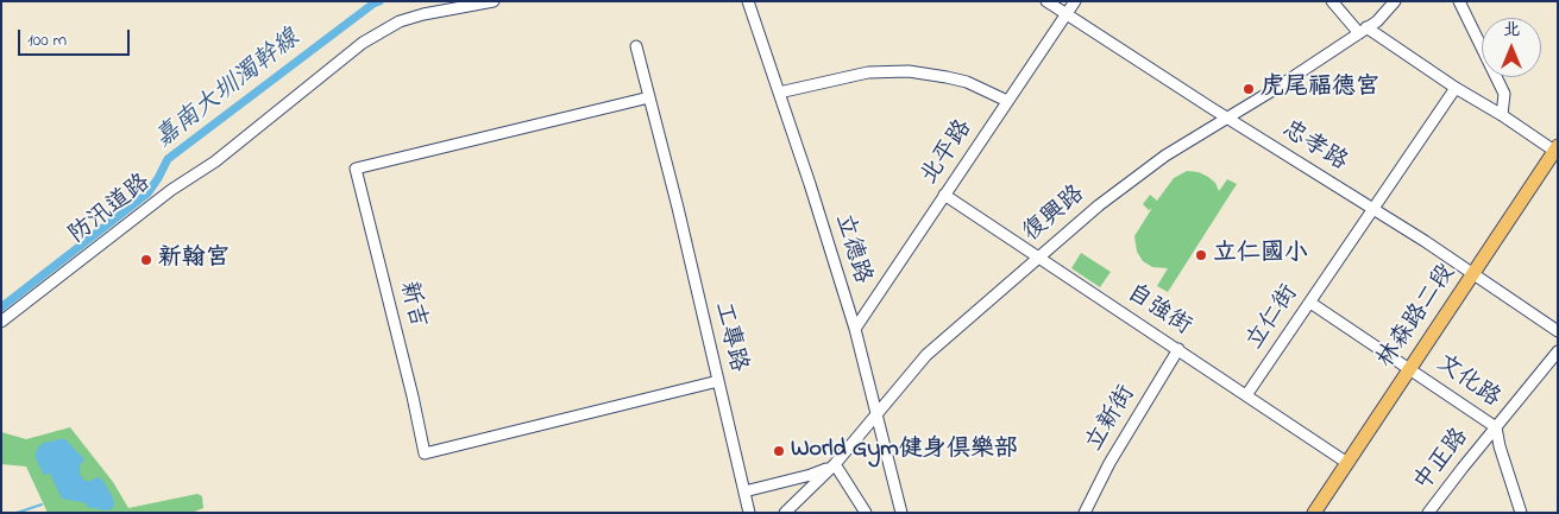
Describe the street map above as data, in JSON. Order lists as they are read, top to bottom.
{
  "streets": {
    "main road": ["林森路二段"],
    "street": [
      "忠孝路",
      "北平路",
      "防汛道路",
      "復興路",
      "立德路",
      "新吉",
      "自強街",
      "立仁街",
      "工專路",
      "文化路",
      "立新街",
      "中正路"
    ]
  },
  "crossings": [
    ["忠孝路", "北平路"],
    ["忠孝路", "復興路"],
    ["忠孝路", "林森路二段"],
    ["忠孝路", "立仁街"],
    ["北平路", "立德路"],
    ["北平路", "自強街"],
    ["復興路", "立德路"],
    ["復興路", "自強街"],
    ["新吉", "工專路"],
    ["自強街", "林森路二段"],
    ["自強街", "立仁街"],
    ["自強街", "立新街"],
    ["林森路二段", "文化路"],
    ["立仁街", "文化路"],
    ["文化路", "中正路"]
  ],
  "water": ["嘉南大圳濁幹線"],
  "places": [
    "虎尾福德宮",
    "立仁國小",
    "新翰宮",
    "World Gym健身俱樂部"
  ],
  "scale_bar": "100 m",
  "north": "top"
}
